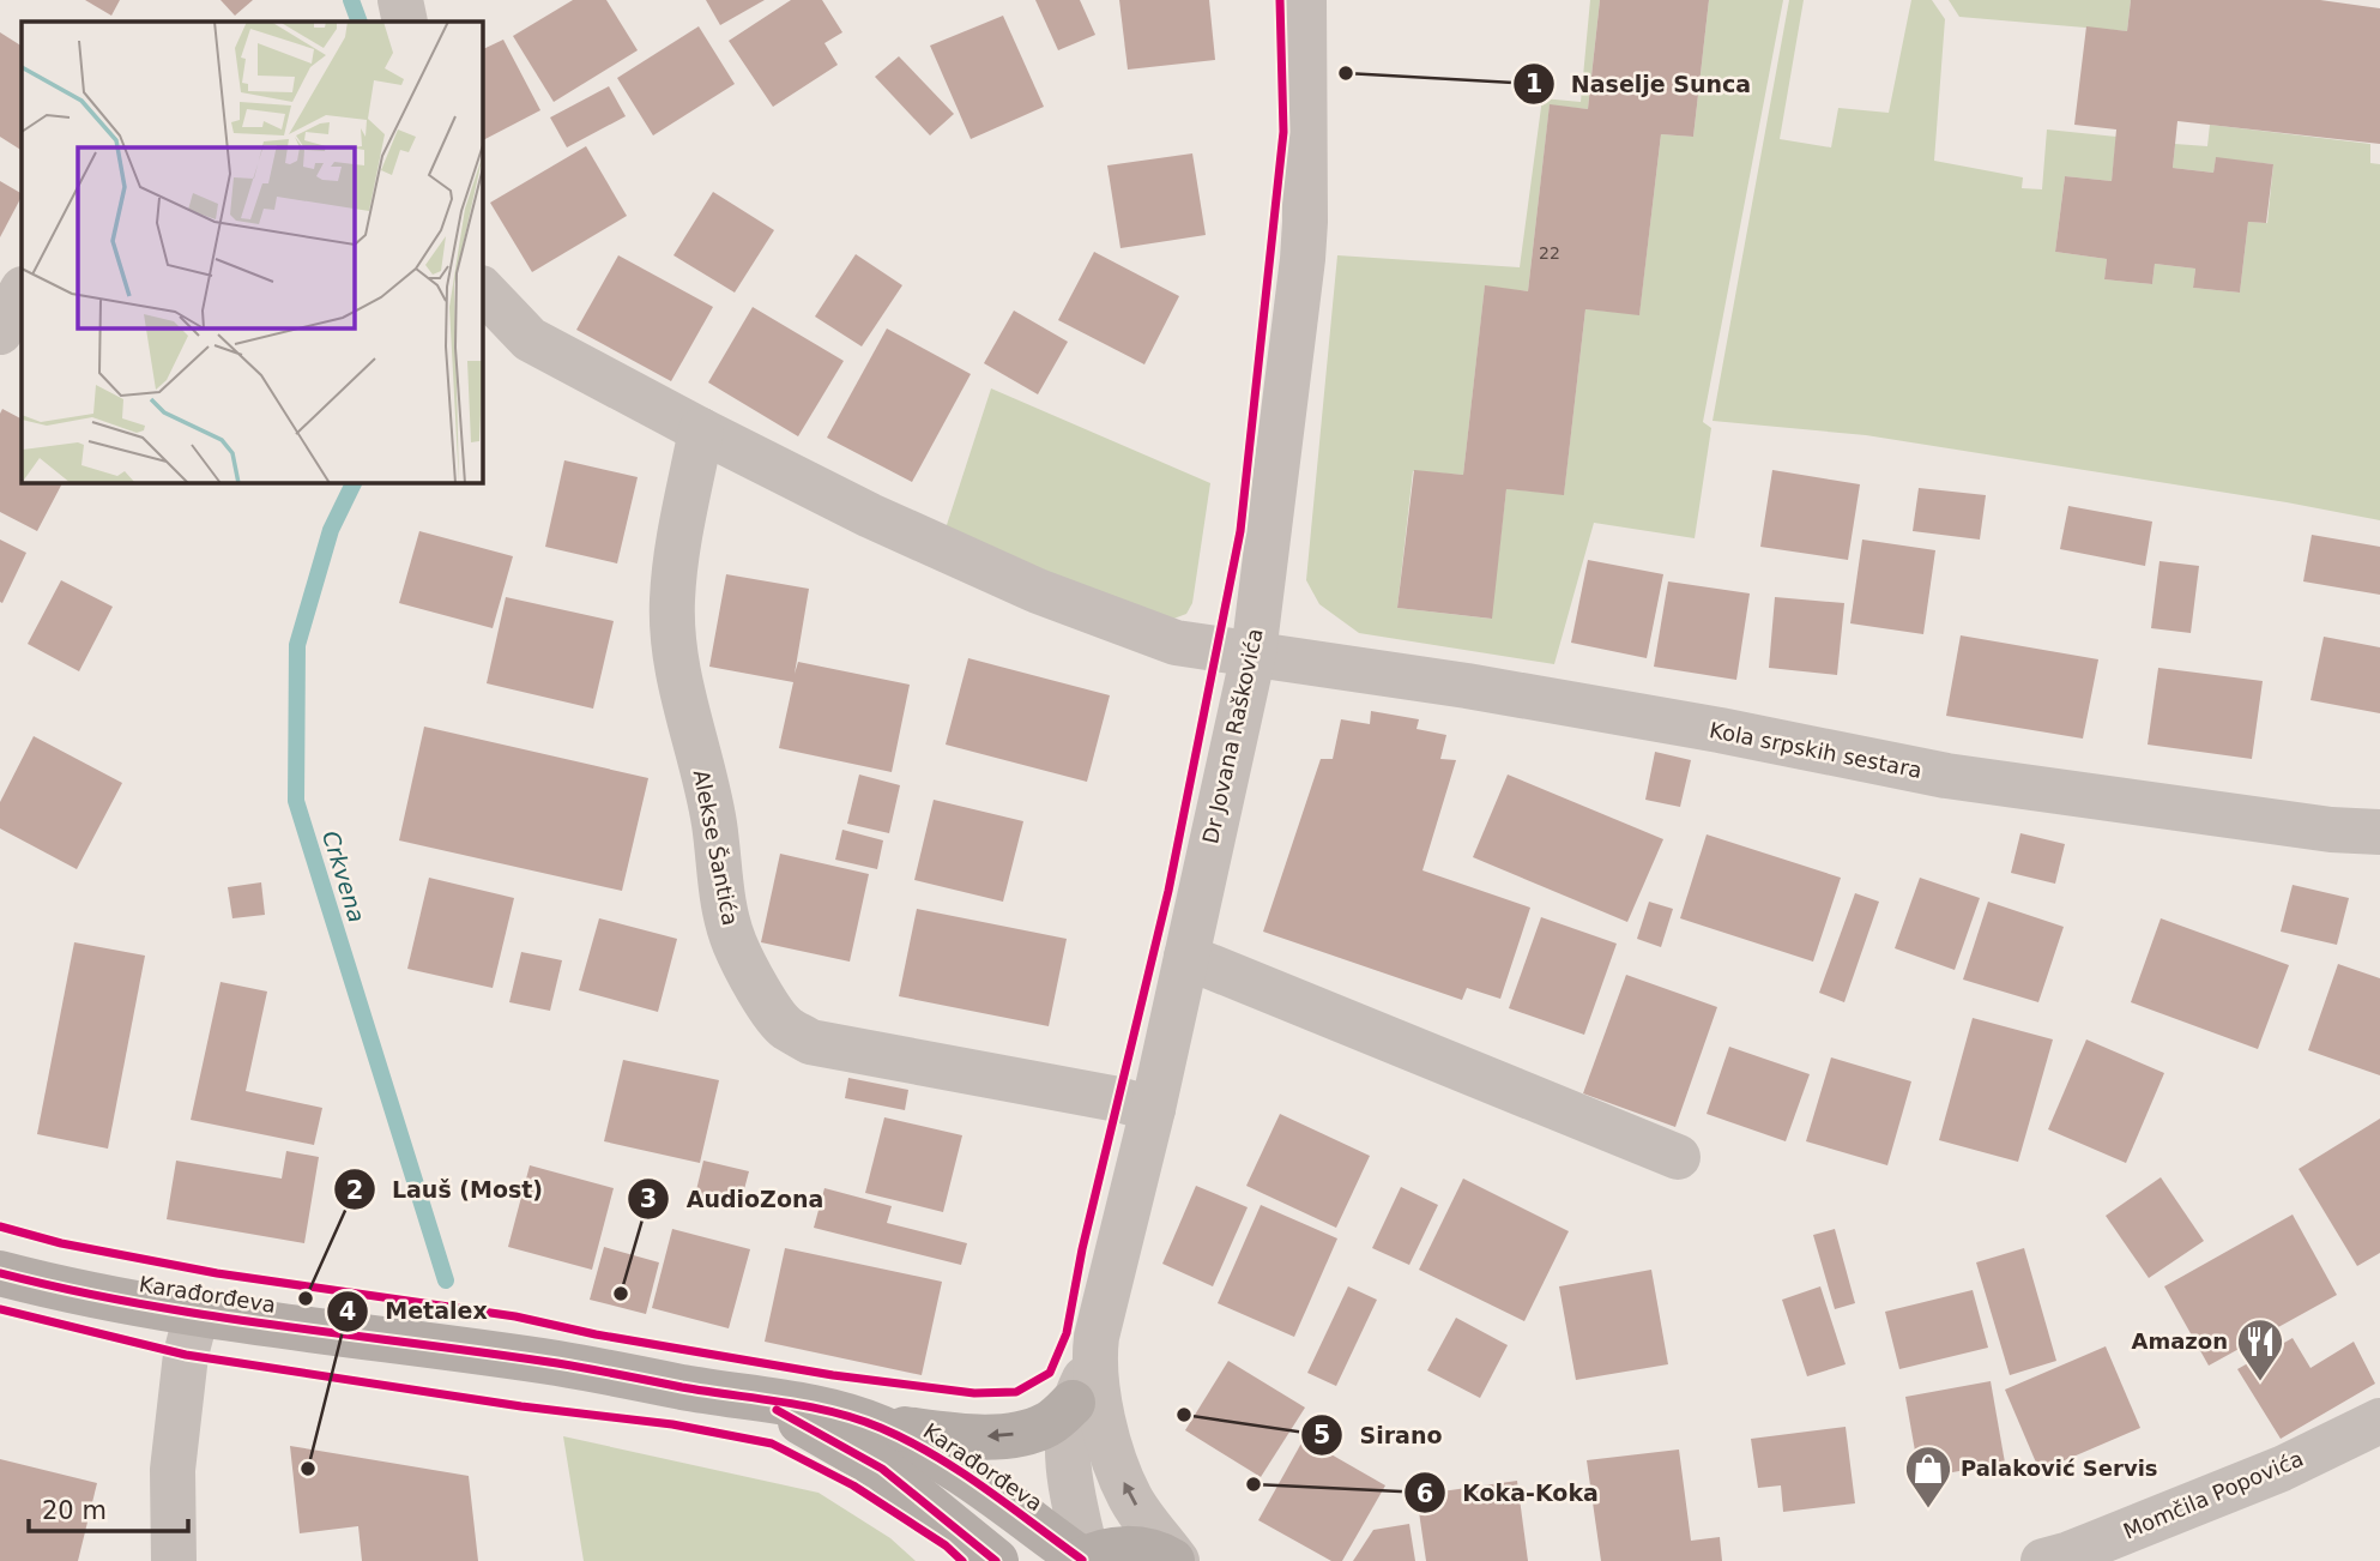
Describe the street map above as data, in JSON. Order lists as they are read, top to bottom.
{
  "streets": {
    "main road": ["Karađorđeva"],
    "street": [
      "Dr Jovana Raškovića",
      "Kola srpskih sestara",
      "Alekse Šantića",
      "Momčila Popovića"
    ]
  },
  "crossings": [
    ["Dr Jovana Raškovića", "Kola srpskih sestara"],
    ["Dr Jovana Raškovića", "Alekse Šantića"],
    ["Dr Jovana Raškovića", "Karađorđeva"]
  ],
  "water": ["Crkvena"],
  "places": {
    "other": [
      "Naselje Sunca",
      "AudioZona",
      "Lauš (Most)",
      "Sirano",
      "Metalex",
      "Koka-Koka"
    ],
    "restaurant": ["Amazon"],
    "shop": ["Palaković Servis"]
  },
  "house_numbers": ["22"],
  "scale_bar": "20 m"
}
